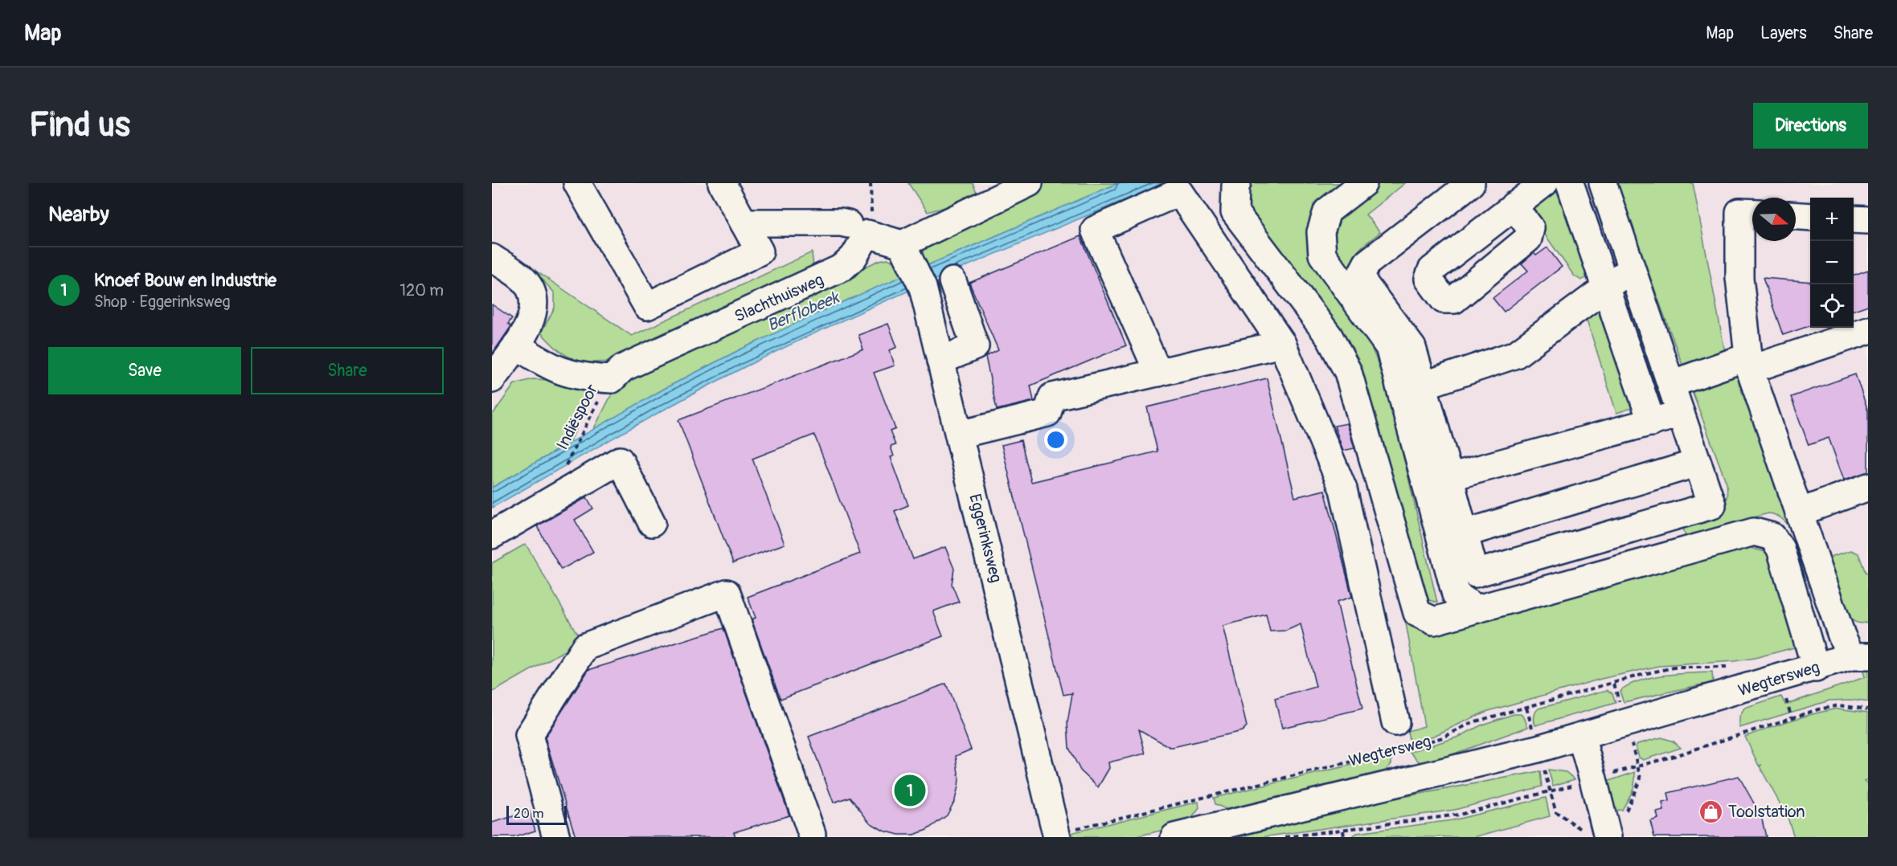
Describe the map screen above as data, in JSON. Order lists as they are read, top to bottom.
{
  "streets": {
    "street": ["Slachthuisweg", "Eggerinksweg", "Wegtersweg"],
    "path": ["Indiëspoor"]
  },
  "crossings": [
    ["Slachthuisweg", "Indiëspoor"],
    ["Eggerinksweg", "Wegtersweg"]
  ],
  "water": ["Berflobeek"],
  "places": {
    "shop": ["Toolstation"]
  },
  "scale_bar": "20 m",
  "north": "right",
  "page": {
    "header": "Map",
    "nav": ["Map", "Layers", "Share"],
    "buttons": [
      "Directions",
      ["Save", "Share"]
    ],
    "title": "Find us",
    "heading": "Nearby",
    "map_buttons": ["+", "−"],
    "list": [
      {
        "mark": "1",
        "name": "Knoef Bouw en Industrie",
        "note": "Shop · Eggerinksweg",
        "value": "120 m"
      }
    ],
    "pins": "1",
    "scale": "20 m"
  }
}
